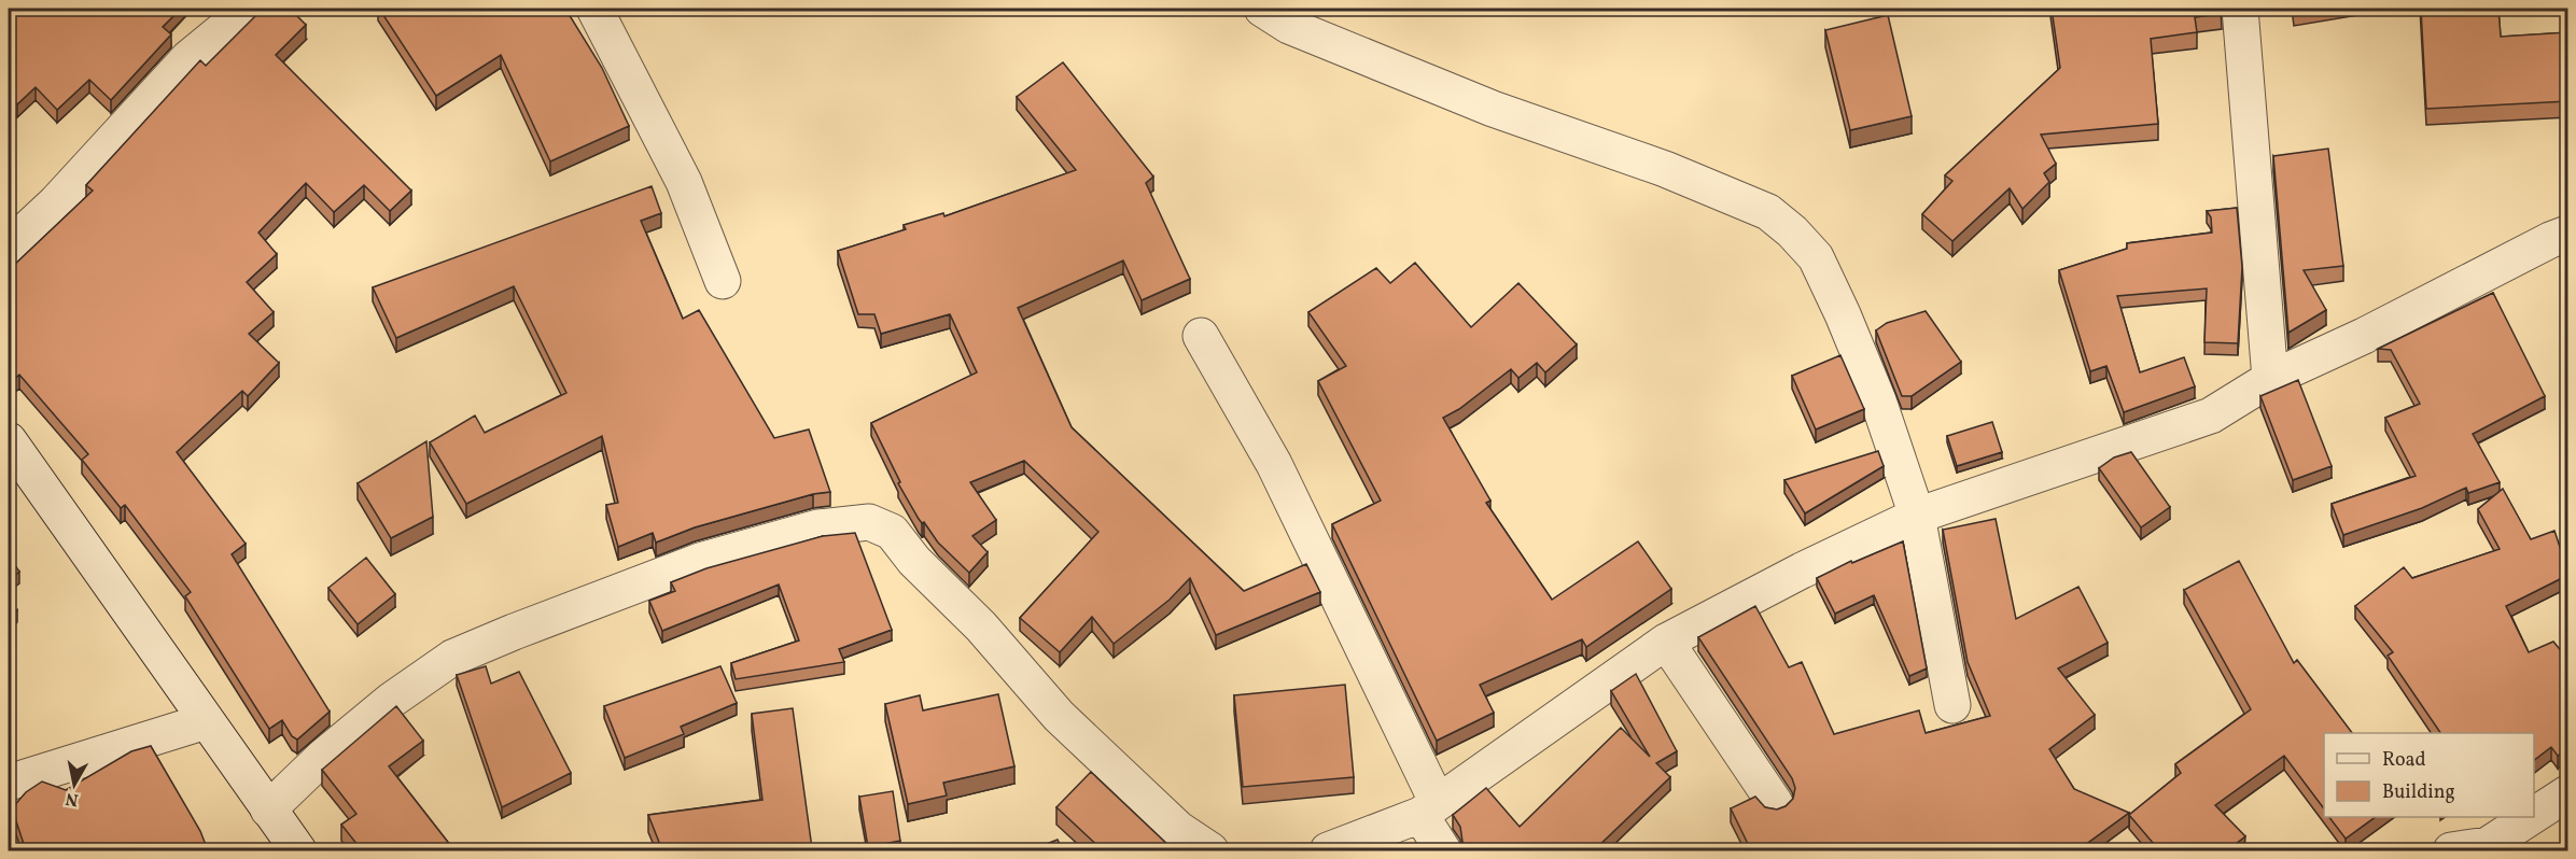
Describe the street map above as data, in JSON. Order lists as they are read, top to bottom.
{
  "legend": ["Road", "Building"],
  "north": "bottom"
}
